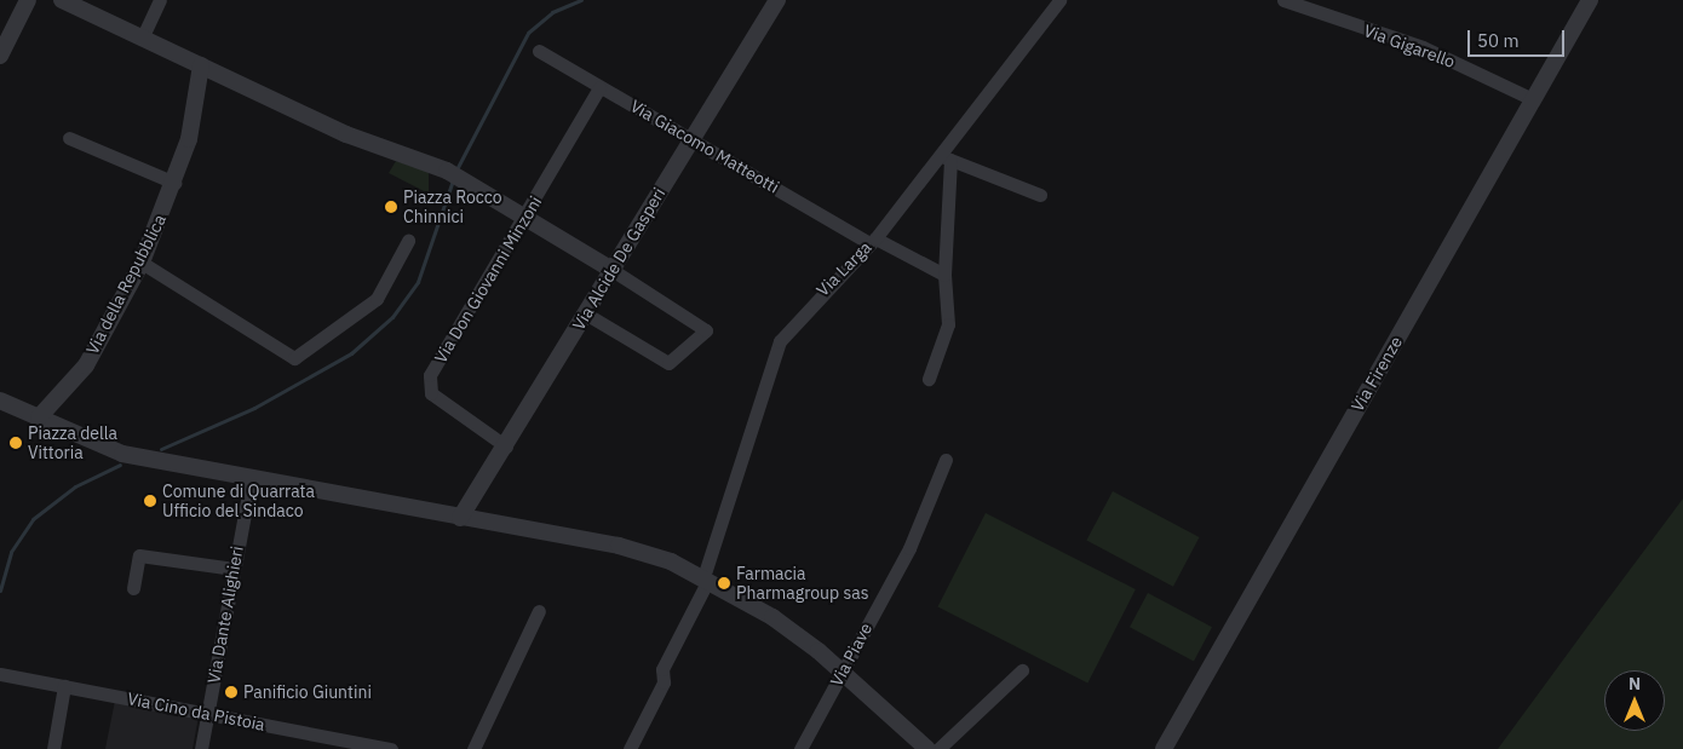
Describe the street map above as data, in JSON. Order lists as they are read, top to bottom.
{
  "streets": {
    "street": [
      "Via Gigarello",
      "Via Giacomo Matteotti",
      "Via Alcide De Gasperi",
      "Via Larga",
      "Via Don Giovanni Minzoni",
      "Via della Repubblica",
      "Via Firenze",
      "Via Dante Alighieri",
      "Via Piave",
      "Via Cino da Pistoia"
    ]
  },
  "crossings": [
    ["Via Gigarello", "Via Firenze"],
    ["Via Giacomo Matteotti", "Via Alcide De Gasperi"],
    ["Via Giacomo Matteotti", "Via Larga"],
    ["Via Giacomo Matteotti", "Via Don Giovanni Minzoni"],
    ["Via Alcide De Gasperi", "Via Don Giovanni Minzoni"],
    ["Via Dante Alighieri", "Via Cino da Pistoia"]
  ],
  "places": [
    "Piazza Rocco Chinnici",
    "Piazza della Vittoria",
    "Comune di Quarrata Ufficio del Sindaco",
    "Farmacia Pharmagroup sas",
    "Panificio Giuntini"
  ],
  "scale_bar": "50 m",
  "north": "top"
}
